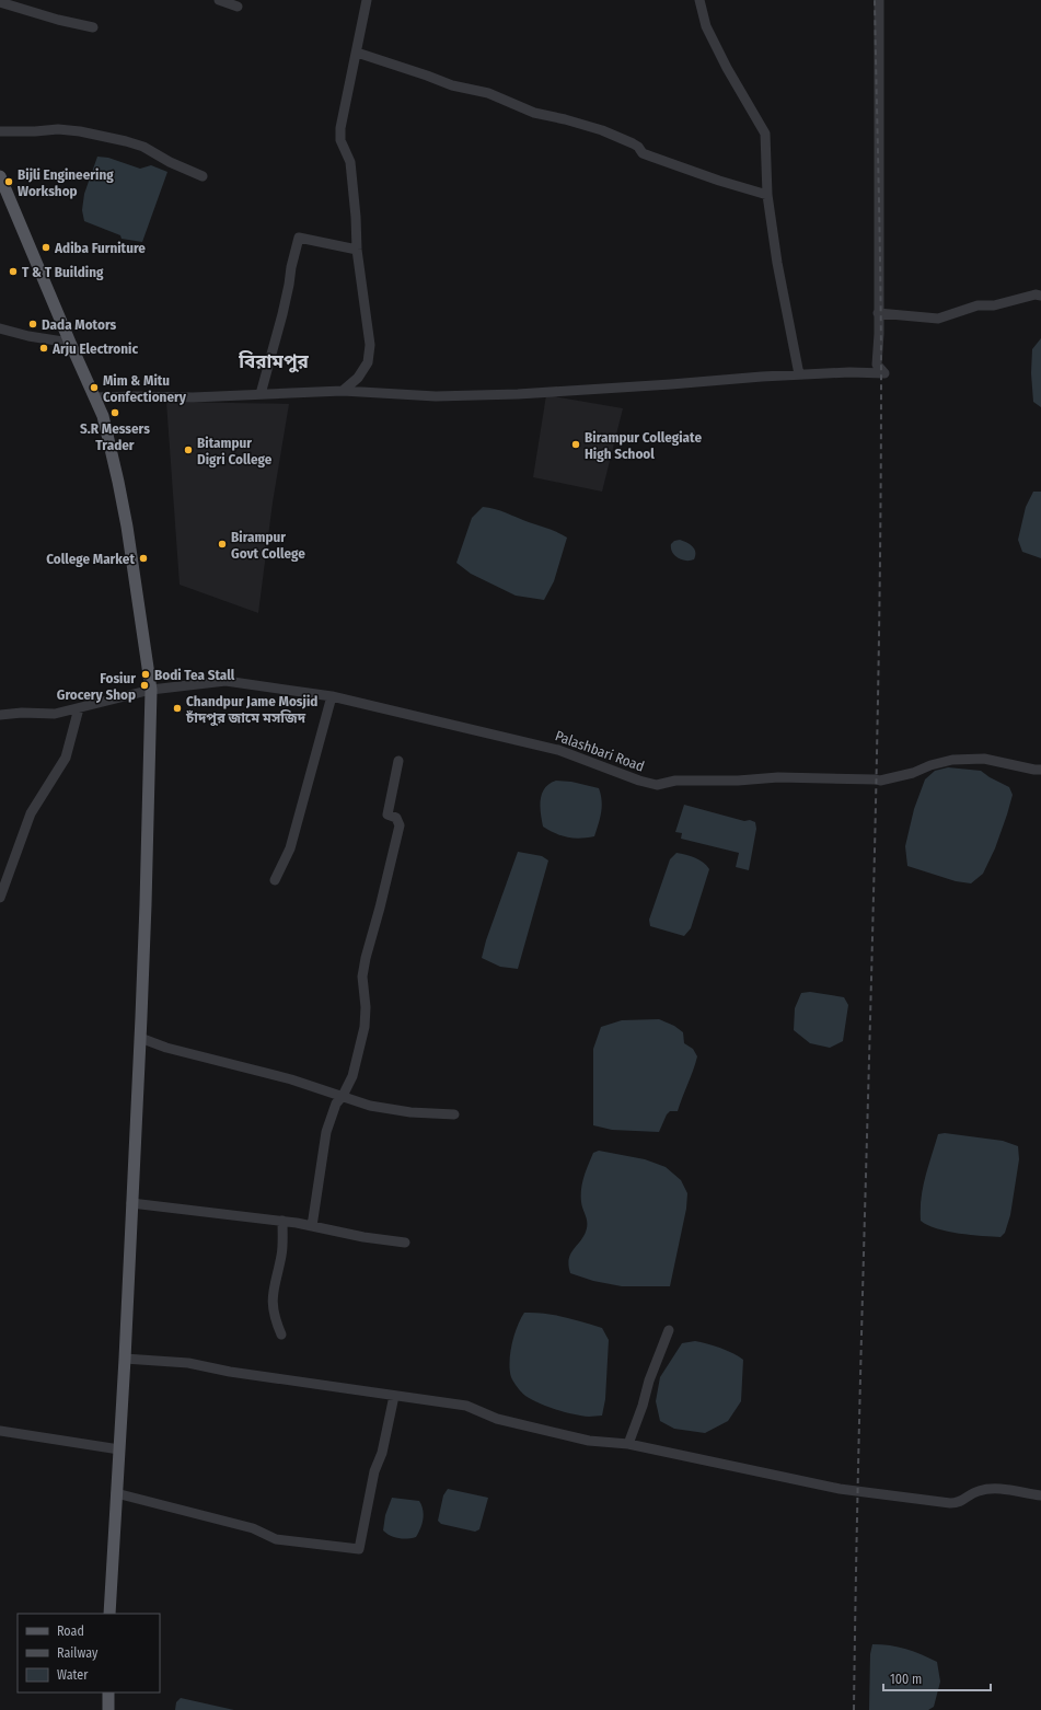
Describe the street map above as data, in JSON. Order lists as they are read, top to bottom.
{
  "streets": {
    "street": ["Palashbari Road"]
  },
  "districts": ["বিরামপুর"],
  "places": [
    "Bijli Engineering Workshop",
    "Adiba Furniture",
    "T & T Building",
    "Dada Motors",
    "Arju Electronic",
    "Mim & Mitu Confectionery",
    "S.R Messers Trader",
    "Birampur Collegiate High School",
    "Bitampur Digri College",
    "Birampur Govt College",
    "College Market",
    "Bodi Tea Stall",
    "Fosiur Grocery Shop",
    "Chandpur Jame Mosjid চাঁদপুর জামে মসজিদ"
  ],
  "legend": ["Road", "Railway", "Water"],
  "scale_bar": "100 m"
}
